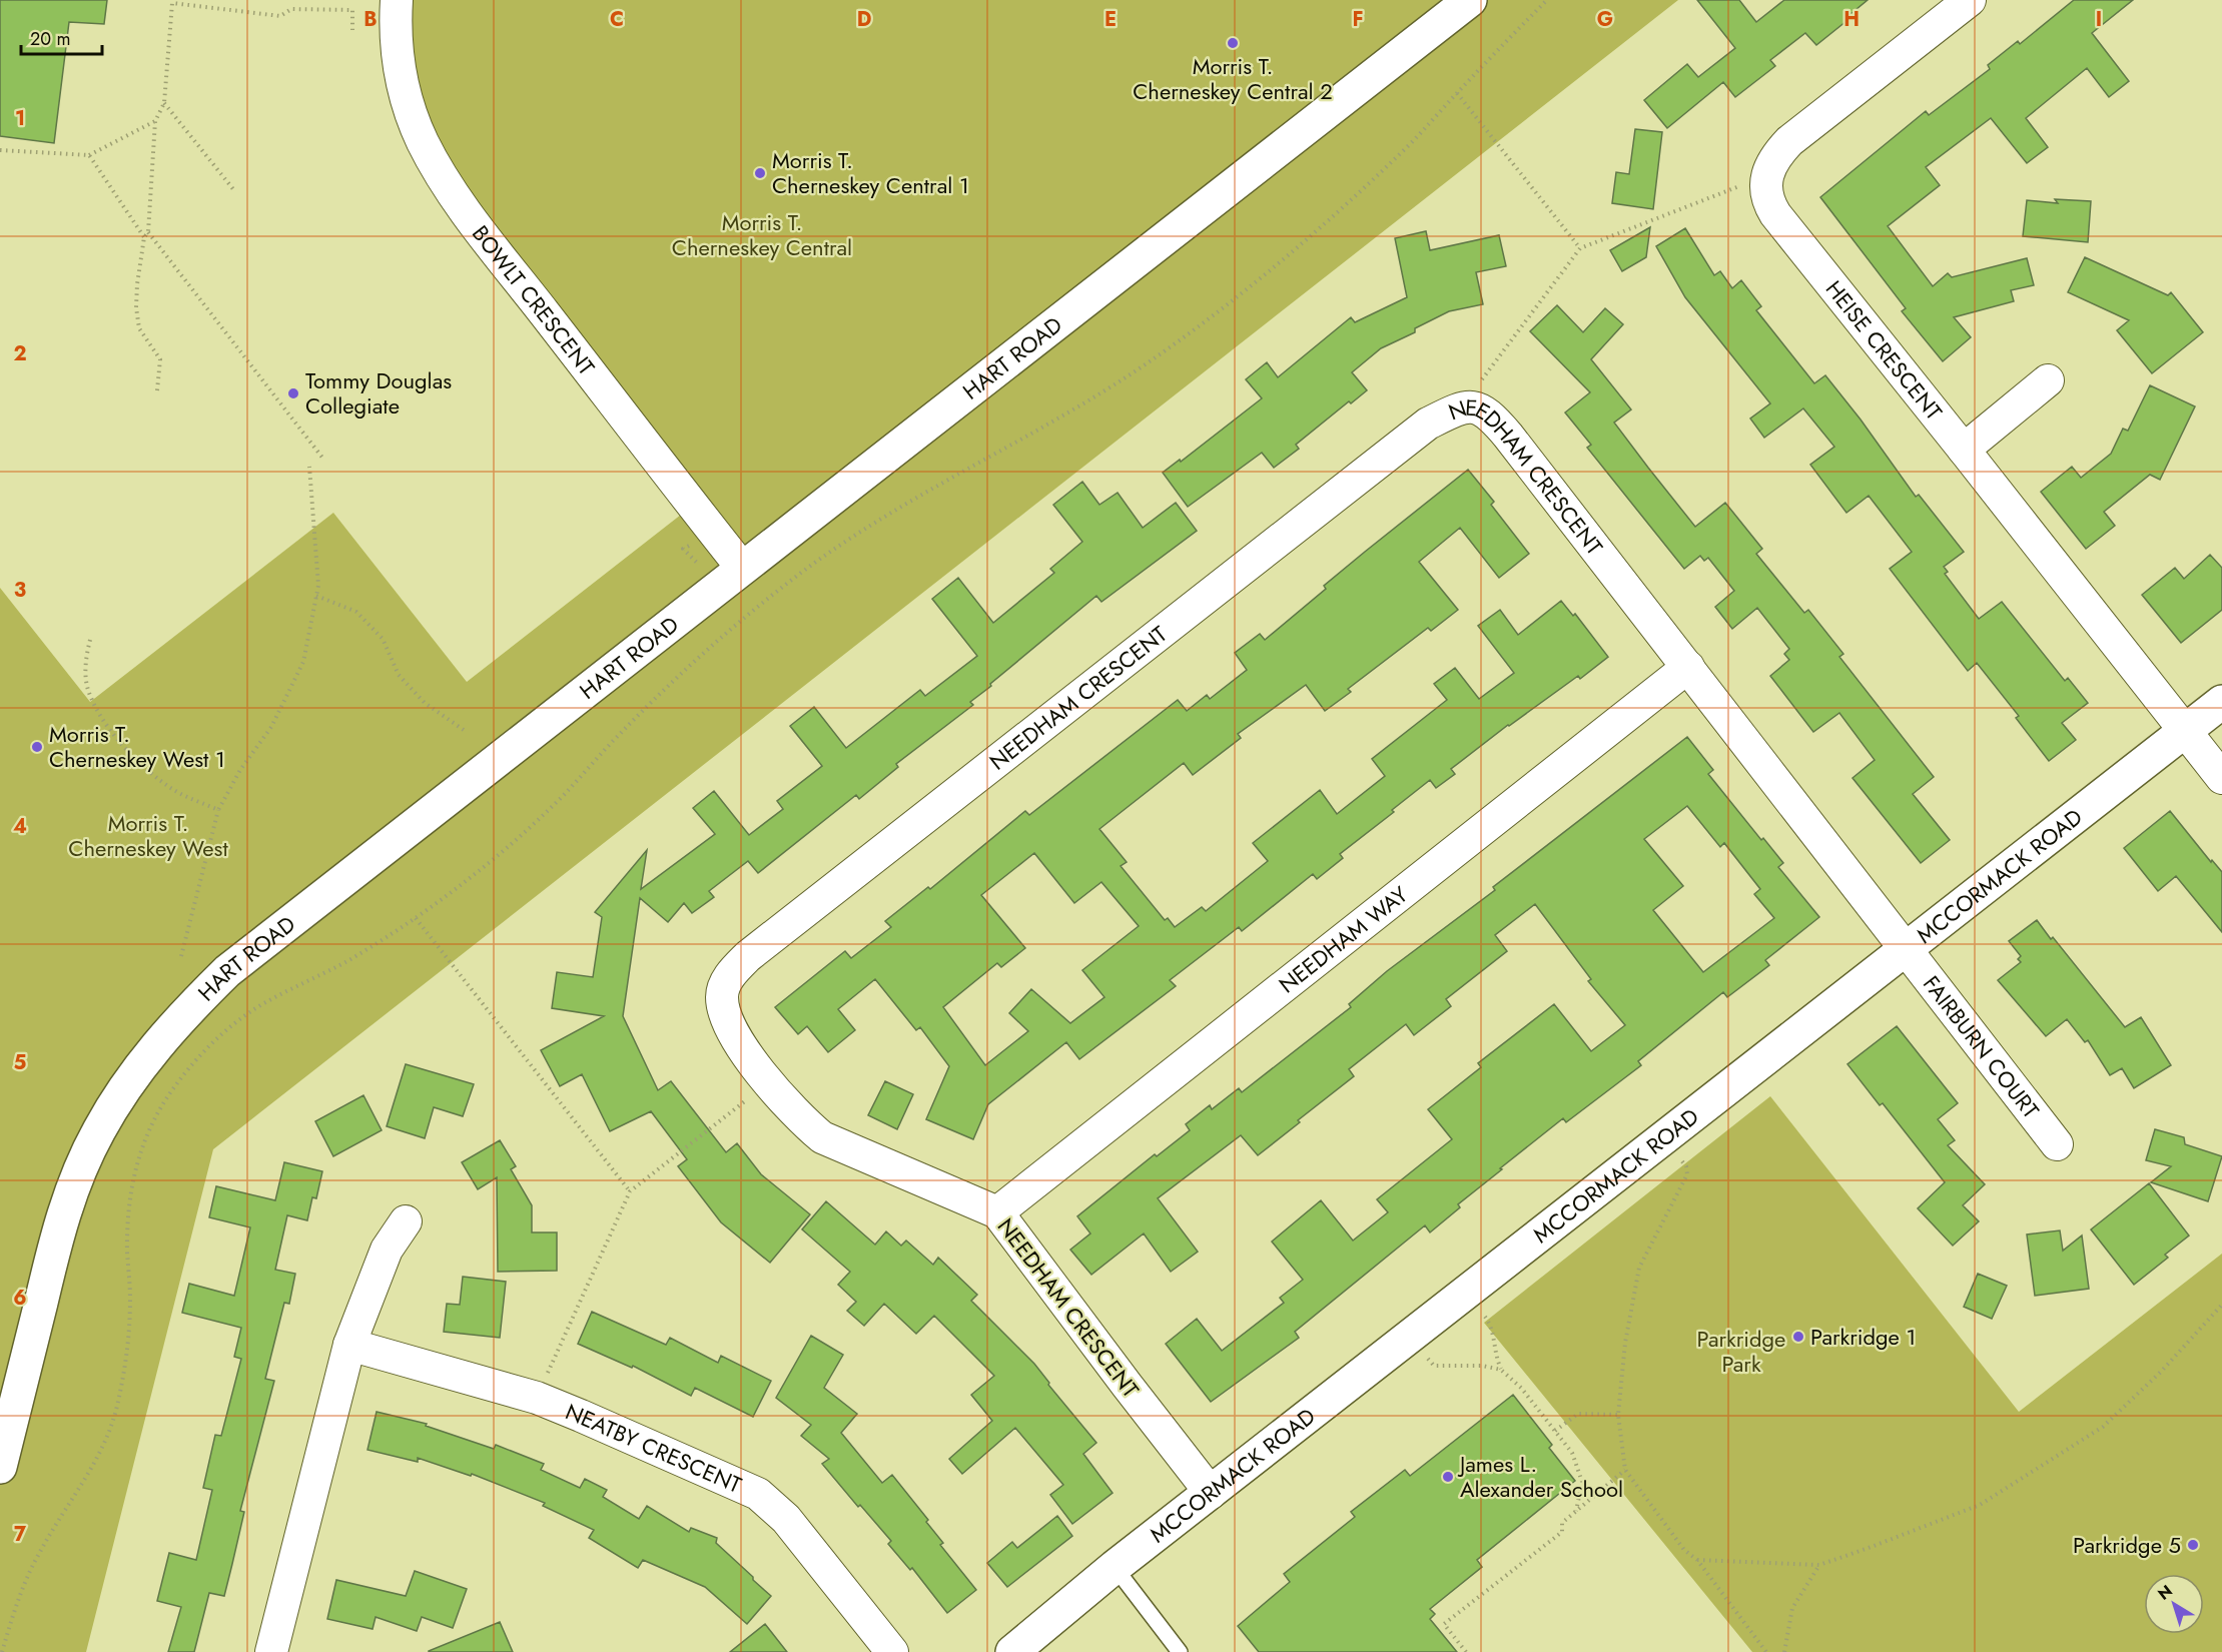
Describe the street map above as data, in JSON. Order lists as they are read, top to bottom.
{
  "streets": {
    "street": [
      "BOWLT CRESCENT",
      "HEISE CRESCENT",
      "HART ROAD",
      "NEEDHAM CRESCENT",
      "MCCORMACK ROAD",
      "NEEDHAM WAY",
      "FAIRBURN COURT",
      "NEATBY CRESCENT"
    ]
  },
  "crossings": [
    ["BOWLT CRESCENT", "HART ROAD"],
    ["HEISE CRESCENT", "MCCORMACK ROAD"],
    ["NEEDHAM CRESCENT", "MCCORMACK ROAD"],
    ["NEEDHAM CRESCENT", "NEEDHAM WAY"],
    ["NEEDHAM CRESCENT", "FAIRBURN COURT"],
    ["MCCORMACK ROAD", "FAIRBURN COURT"]
  ],
  "parks": ["Morris T. Cherneskey Central", "Morris T. Cherneskey West", "Parkridge Park"],
  "places": [
    "Morris T. Cherneskey Central 2",
    "Morris T. Cherneskey Central 1",
    "Tommy Douglas Collegiate",
    "Morris T. Cherneskey West 1",
    "Parkridge 1",
    "James L. Alexander School",
    "Parkridge 5"
  ],
  "scale_bar": "20 m",
  "north": "top left",
  "grid": {
    "columns": [
      "B",
      "C",
      "D",
      "E",
      "F",
      "G",
      "H",
      "I"
    ],
    "rows": [
      "1",
      "2",
      "3",
      "4",
      "5",
      "6",
      "7"
    ]
  }
}
